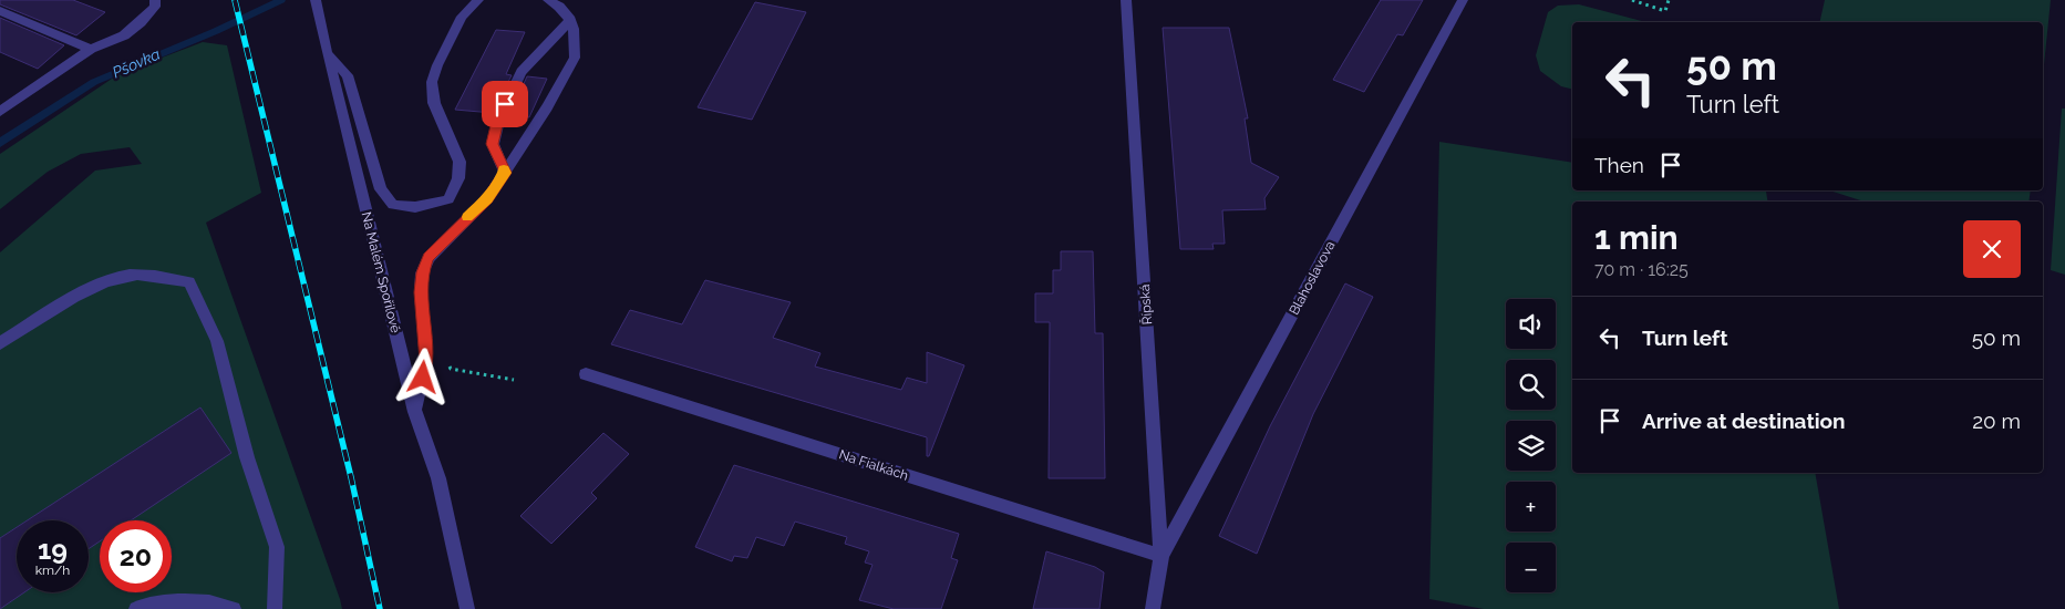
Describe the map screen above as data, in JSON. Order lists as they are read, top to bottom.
{
  "streets": {
    "street": [
      "Na Malém Spořilově",
      "Blahoslavova",
      "Řípská",
      "Na Fialkách"
    ]
  },
  "crossings": [
    ["Blahoslavova", "Řípská"],
    ["Blahoslavova", "Na Fialkách"],
    ["Řípská", "Na Fialkách"]
  ],
  "water": ["Pšovka"],
  "page": {
    "turn": ["50 m", "Turn left"],
    "then": "Then",
    "heading": ["1 min", "70 m · 16:25"],
    "list": [
      {
        "name": "Turn left",
        "value": "50 m"
      },
      {
        "name": "Arrive at destination",
        "value": "20 m"
      }
    ],
    "map_buttons": ["+", "−"],
    "speed": "19 km/h",
    "limit": "20"
  }
}
